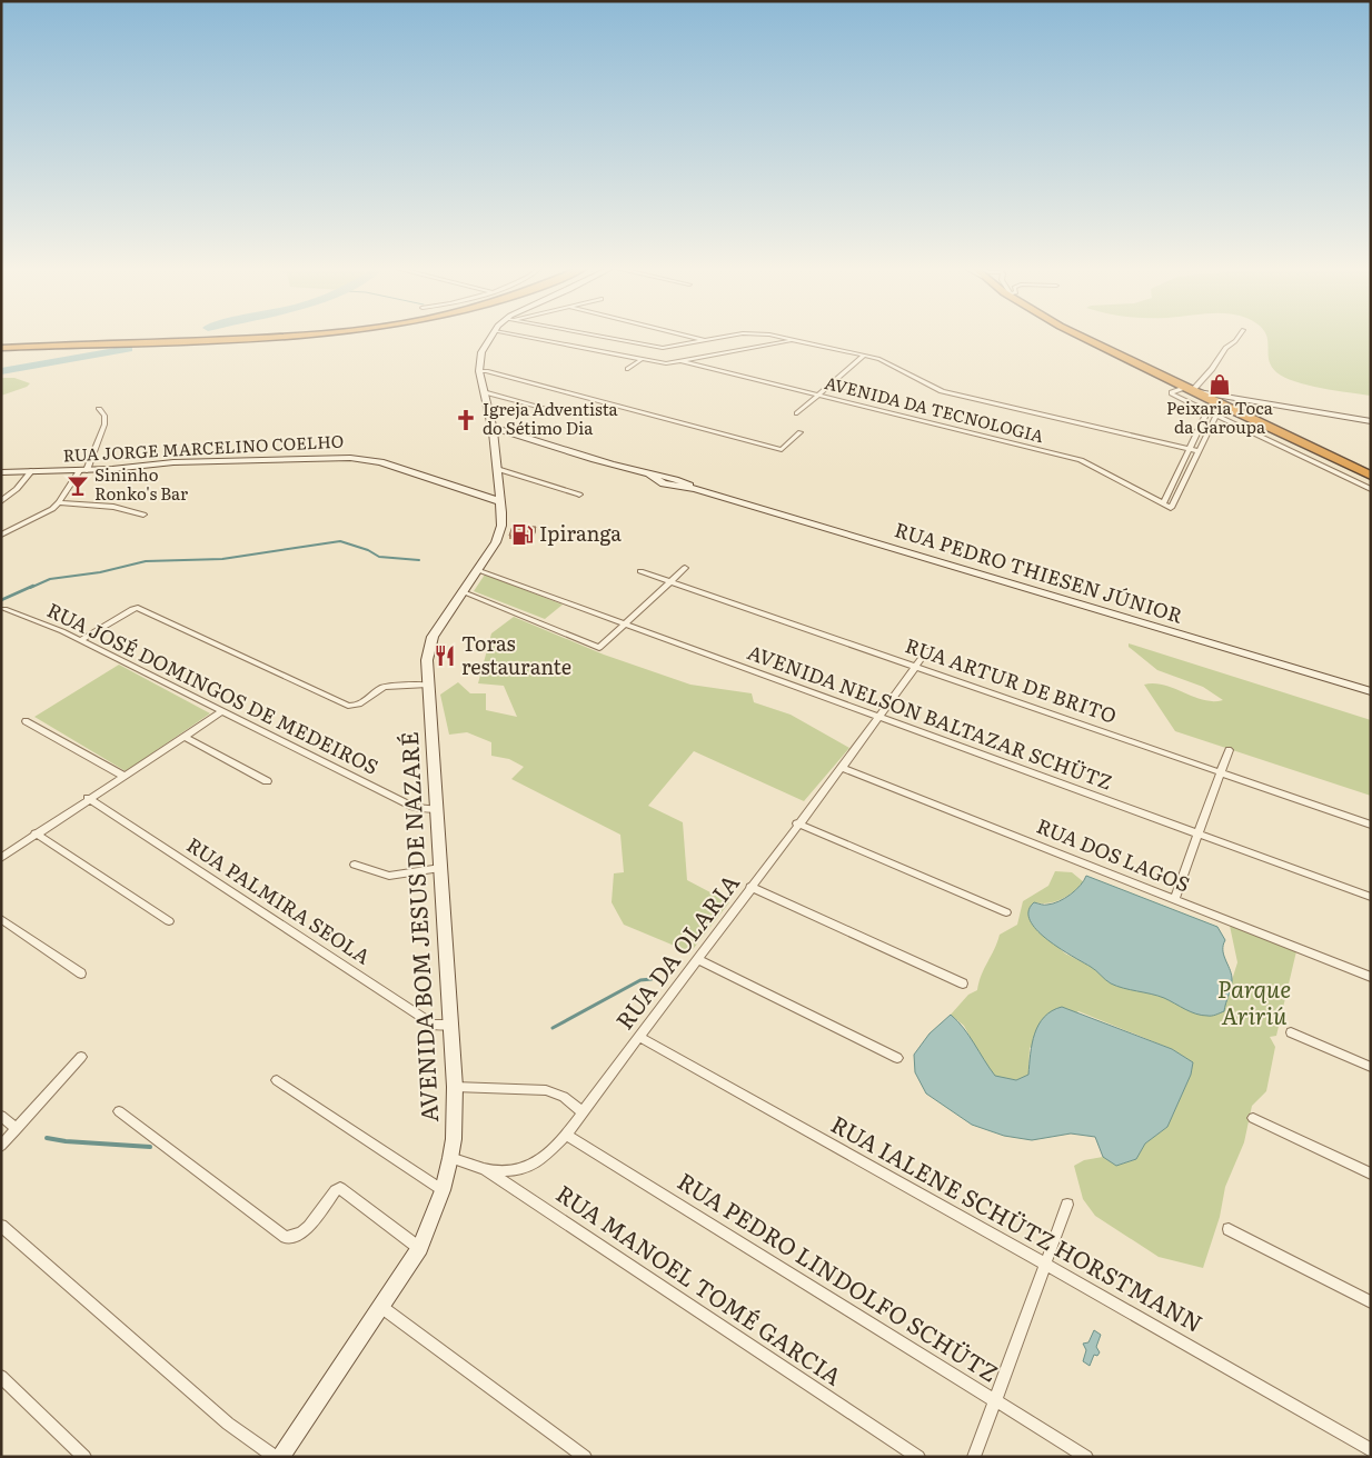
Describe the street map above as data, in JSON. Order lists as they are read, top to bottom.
{
  "streets": {
    "main road": ["RUA JORGE MARCELINO COELHO", "RUA PEDRO THIESEN JÚNIOR", "AVENIDA BOM JESUS DE NAZARÉ"],
    "street": [
      "AVENIDA DA TECNOLOGIA",
      "RUA ARTUR DE BRITO",
      "RUA JOSÉ DOMINGOS DE MEDEIROS",
      "AVENIDA NELSON BALTAZAR SCHÜTZ",
      "RUA DOS LAGOS",
      "RUA PALMIRA SEOLA",
      "RUA DA OLARIA",
      "RUA IALENE SCHÜTZ HORSTMANN",
      "RUA PEDRO LINDOLFO SCHÜTZ",
      "RUA MANOEL TOMÉ GARCIA"
    ]
  },
  "crossings": [
    ["RUA JORGE MARCELINO COELHO", "AVENIDA BOM JESUS DE NAZARÉ"],
    ["RUA PEDRO THIESEN JÚNIOR", "AVENIDA BOM JESUS DE NAZARÉ"],
    ["RUA ARTUR DE BRITO", "RUA DA OLARIA"],
    ["RUA JOSÉ DOMINGOS DE MEDEIROS", "AVENIDA BOM JESUS DE NAZARÉ"],
    ["AVENIDA NELSON BALTAZAR SCHÜTZ", "AVENIDA BOM JESUS DE NAZARÉ"],
    ["AVENIDA NELSON BALTAZAR SCHÜTZ", "RUA DA OLARIA"],
    ["RUA DOS LAGOS", "RUA DA OLARIA"],
    ["RUA PALMIRA SEOLA", "AVENIDA BOM JESUS DE NAZARÉ"],
    ["AVENIDA BOM JESUS DE NAZARÉ", "RUA MANOEL TOMÉ GARCIA"],
    ["RUA DA OLARIA", "RUA IALENE SCHÜTZ HORSTMANN"],
    ["RUA DA OLARIA", "RUA PEDRO LINDOLFO SCHÜTZ"],
    ["RUA DA OLARIA", "RUA MANOEL TOMÉ GARCIA"]
  ],
  "parks": ["Parque Aririú"],
  "places": {
    "shop": ["Peixaria Toca da Garoupa"],
    "church": ["Igreja Adventista do Sétimo Dia"],
    "bar": ["Sininho Ronko's Bar"],
    "fuel station": ["Ipiranga"],
    "restaurant": ["Toras restaurante"]
  }
}
